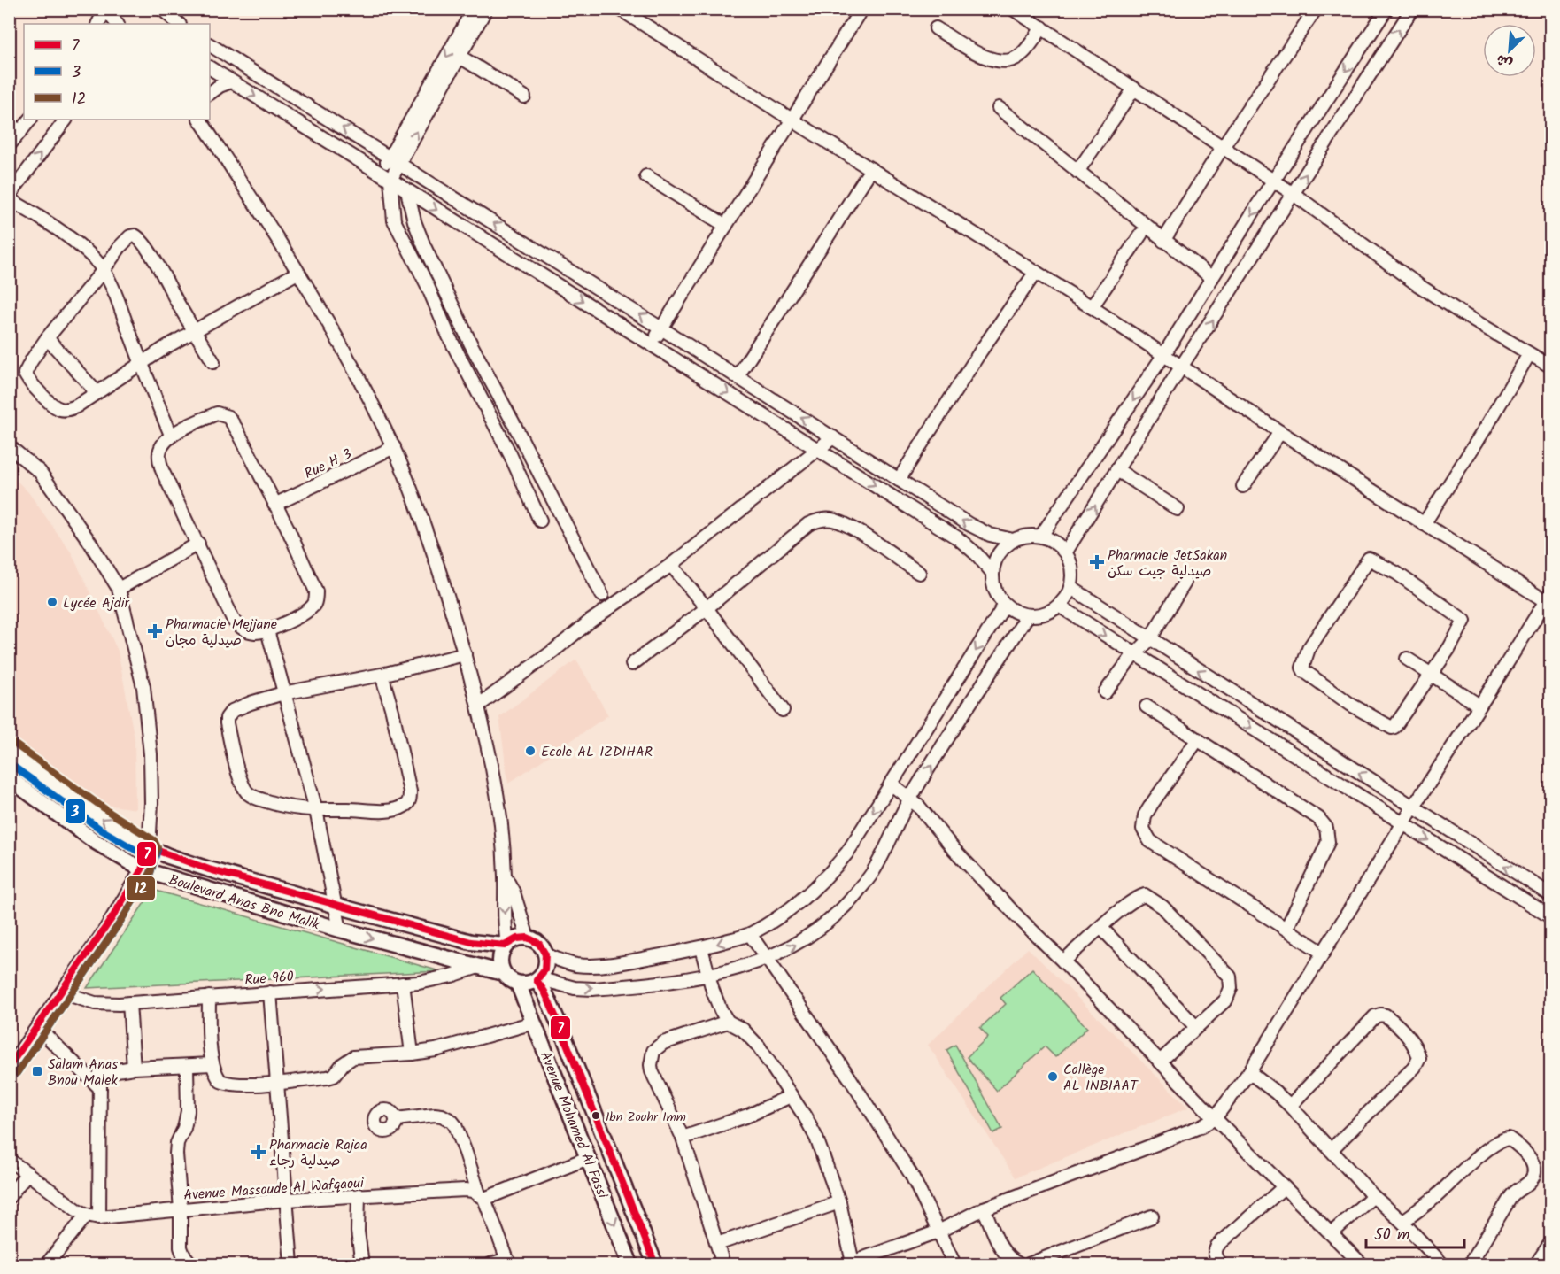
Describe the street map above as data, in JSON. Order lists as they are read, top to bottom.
{
  "streets": {
    "street": [
      "Rue H 3",
      "Boulevard Anas Bno Malik",
      "Rue 960",
      "Avenue Mohamed Al Fassi",
      "Avenue Massoude Al Wafqaoui"
    ]
  },
  "crossings": [
    ["Boulevard Anas Bno Malik", "Rue 960"],
    ["Boulevard Anas Bno Malik", "Avenue Mohamed Al Fassi"]
  ],
  "places": {
    "health": ["Pharmacie JetSakan صيدلية جيت سكن", "Pharmacie Mejjane صيدلية مجان", "Pharmacie Rajaa صيدلية رجاء"],
    "other": [
      "Lycée Ajdir",
      "Ecole AL IZDIHAR",
      "Collège AL INBIAAT",
      "Ibn Zouhr Imm"
    ],
    "transit": ["Salam Anas Bnou Malek"]
  },
  "lines": ["transit line 12", "transit line 3", "transit line 7"],
  "legend": ["7", "3", "12"],
  "scale_bar": "50 m",
  "north": "bottom left"
}
